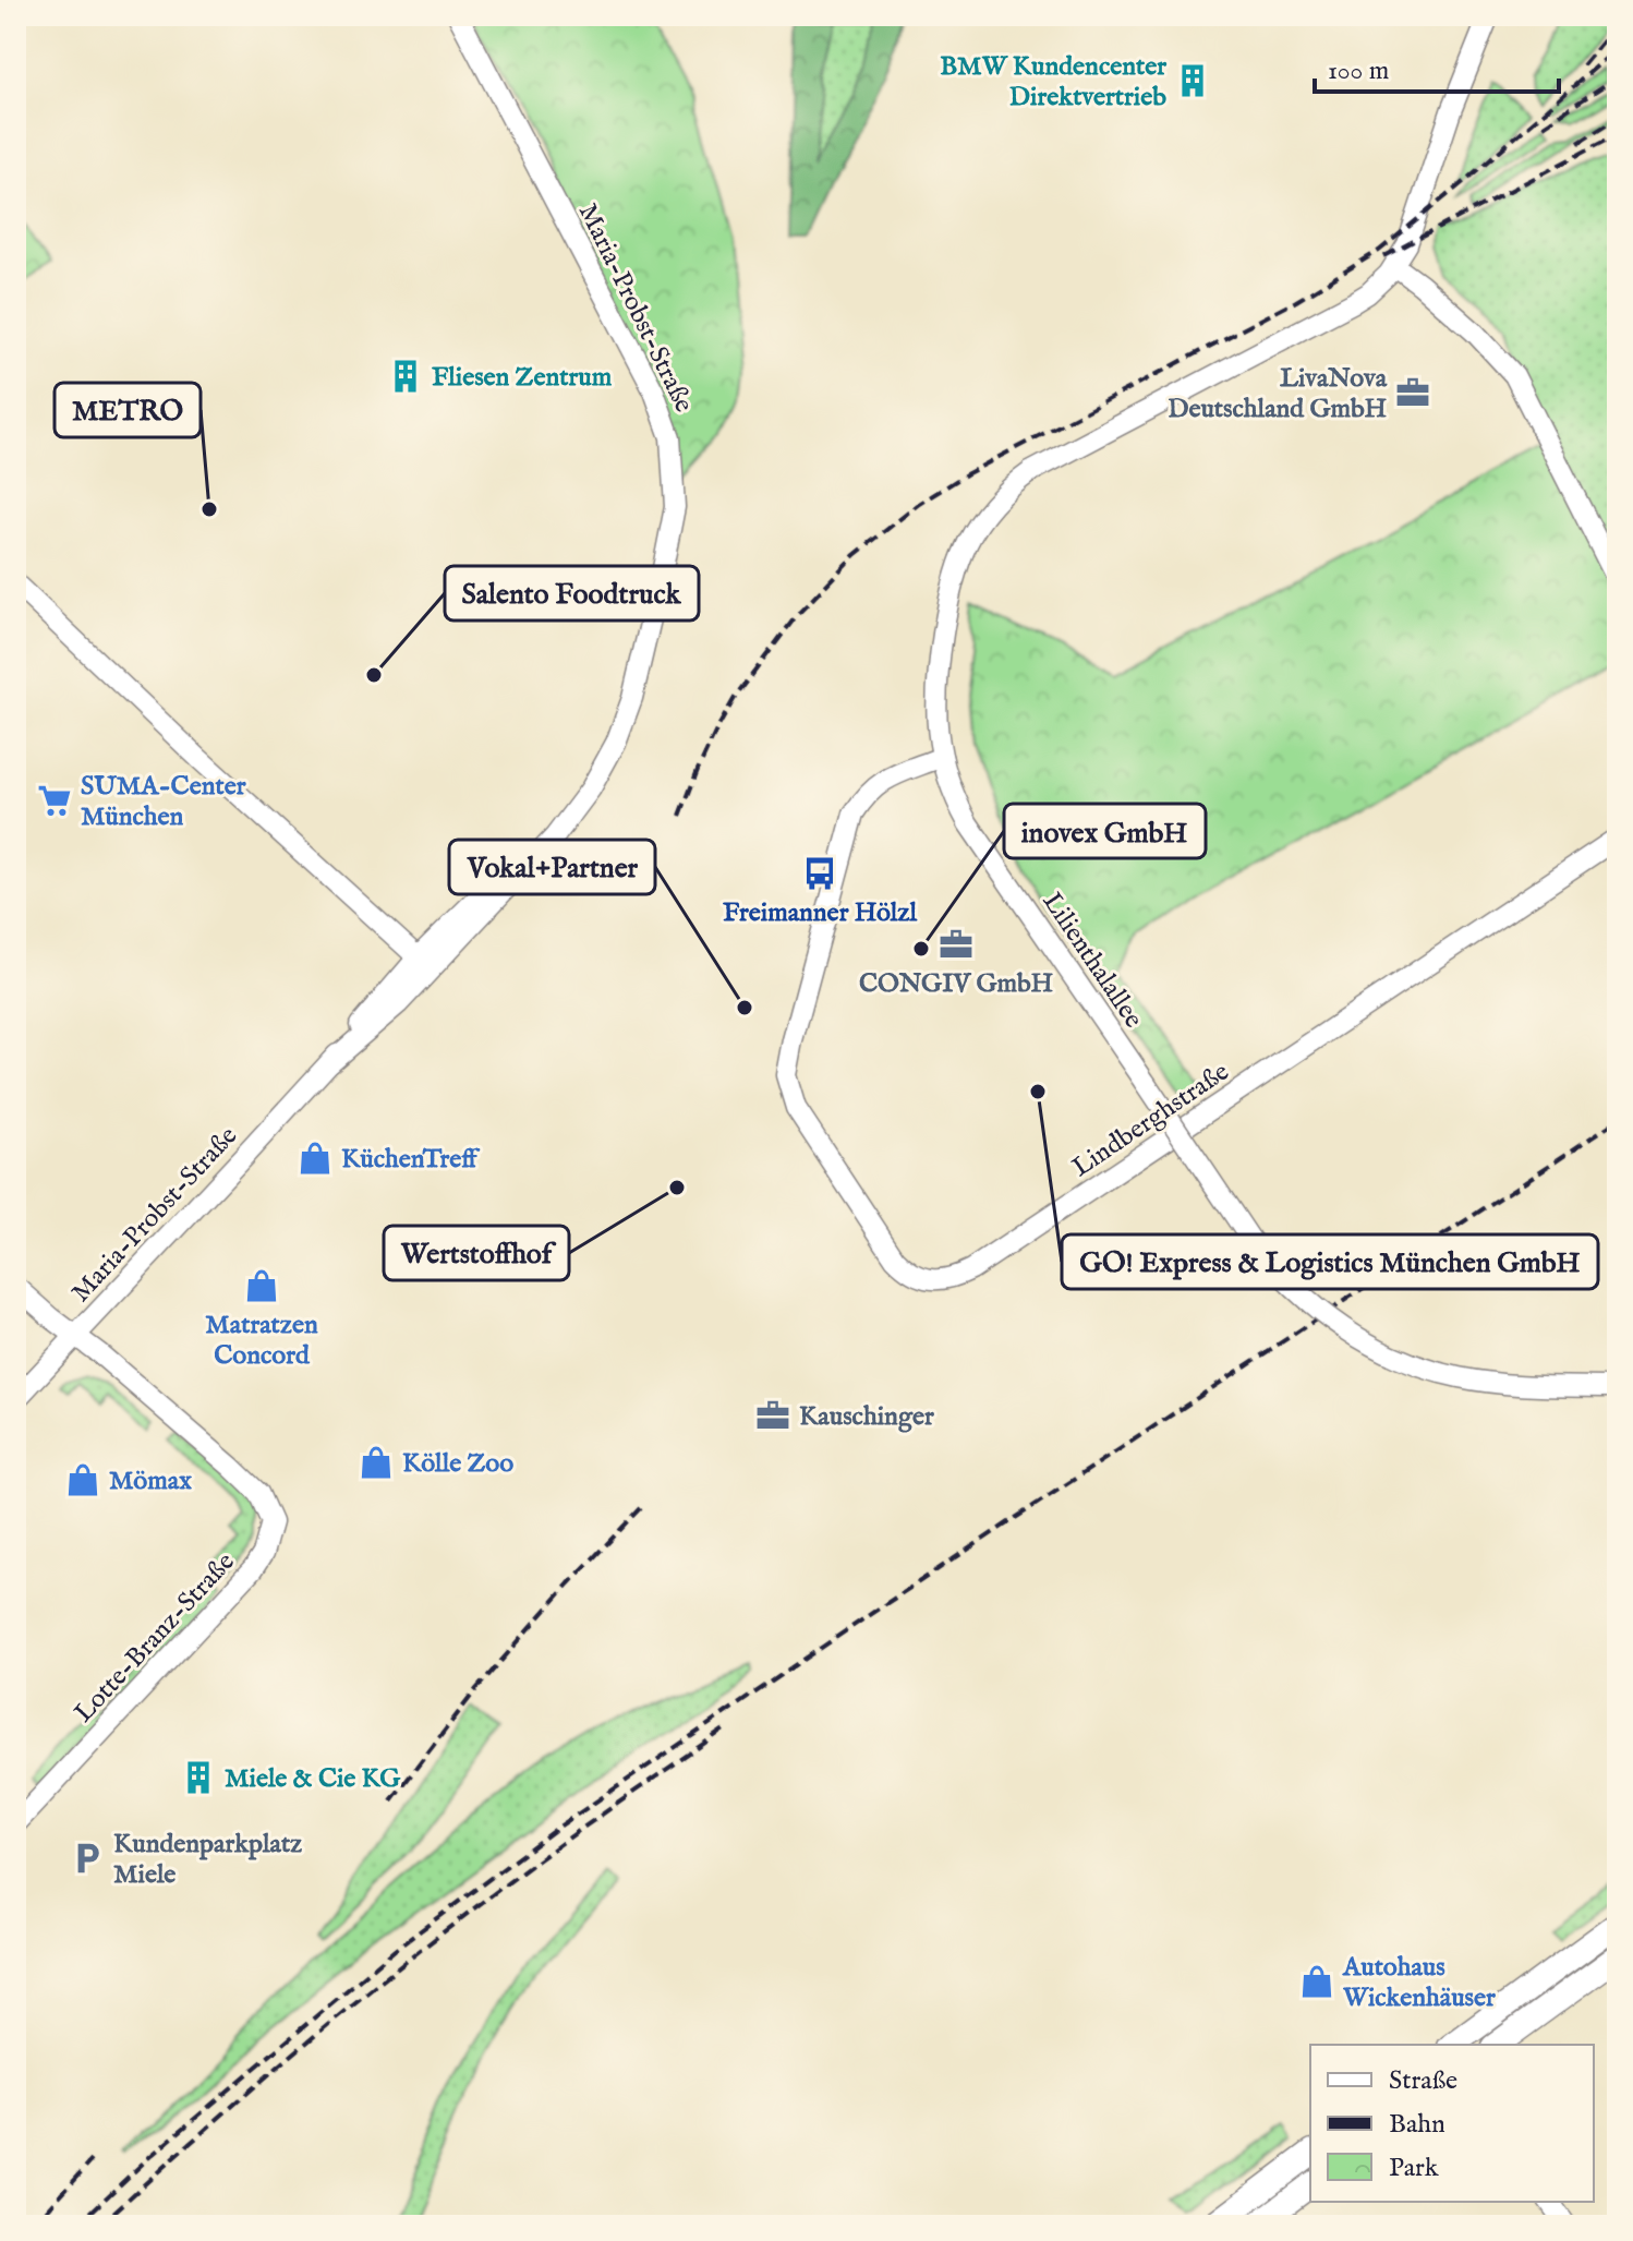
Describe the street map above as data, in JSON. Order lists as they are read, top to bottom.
{
  "streets": {
    "street": [
      "Maria-Probst-Straße",
      "Lilienthalallee",
      "Lindberghstraße",
      "Lotte-Branz-Straße"
    ]
  },
  "crossings": [
    ["Maria-Probst-Straße", "Lotte-Branz-Straße"],
    ["Lilienthalallee", "Lindberghstraße"]
  ],
  "places": {
    "building": ["BMW Kundencenter Direktvertrieb", "Fliesen Zentrum", "Miele & Cie KG"],
    "office": ["LivaNova Deutschland GmbH", "CONGIV GmbH", "Kauschinger"],
    "other": [
      "METRO",
      "Salento Foodtruck",
      "inovex GmbH",
      "Vokal+Partner",
      "GO! Express & Logistics München GmbH",
      "Wertstoffhof"
    ],
    "supermarket": ["SUMA-Center München"],
    "bus stop": ["Freimanner Hölzl"],
    "shop": [
      "KüchenTreff",
      "Matratzen Concord",
      "Kölle Zoo",
      "Mömax",
      "Autohaus Wickenhäuser"
    ],
    "parking": ["Kundenparkplatz Miele"]
  },
  "legend": ["Straße", "Bahn", "Park"],
  "scale_bar": "100 m"
}
